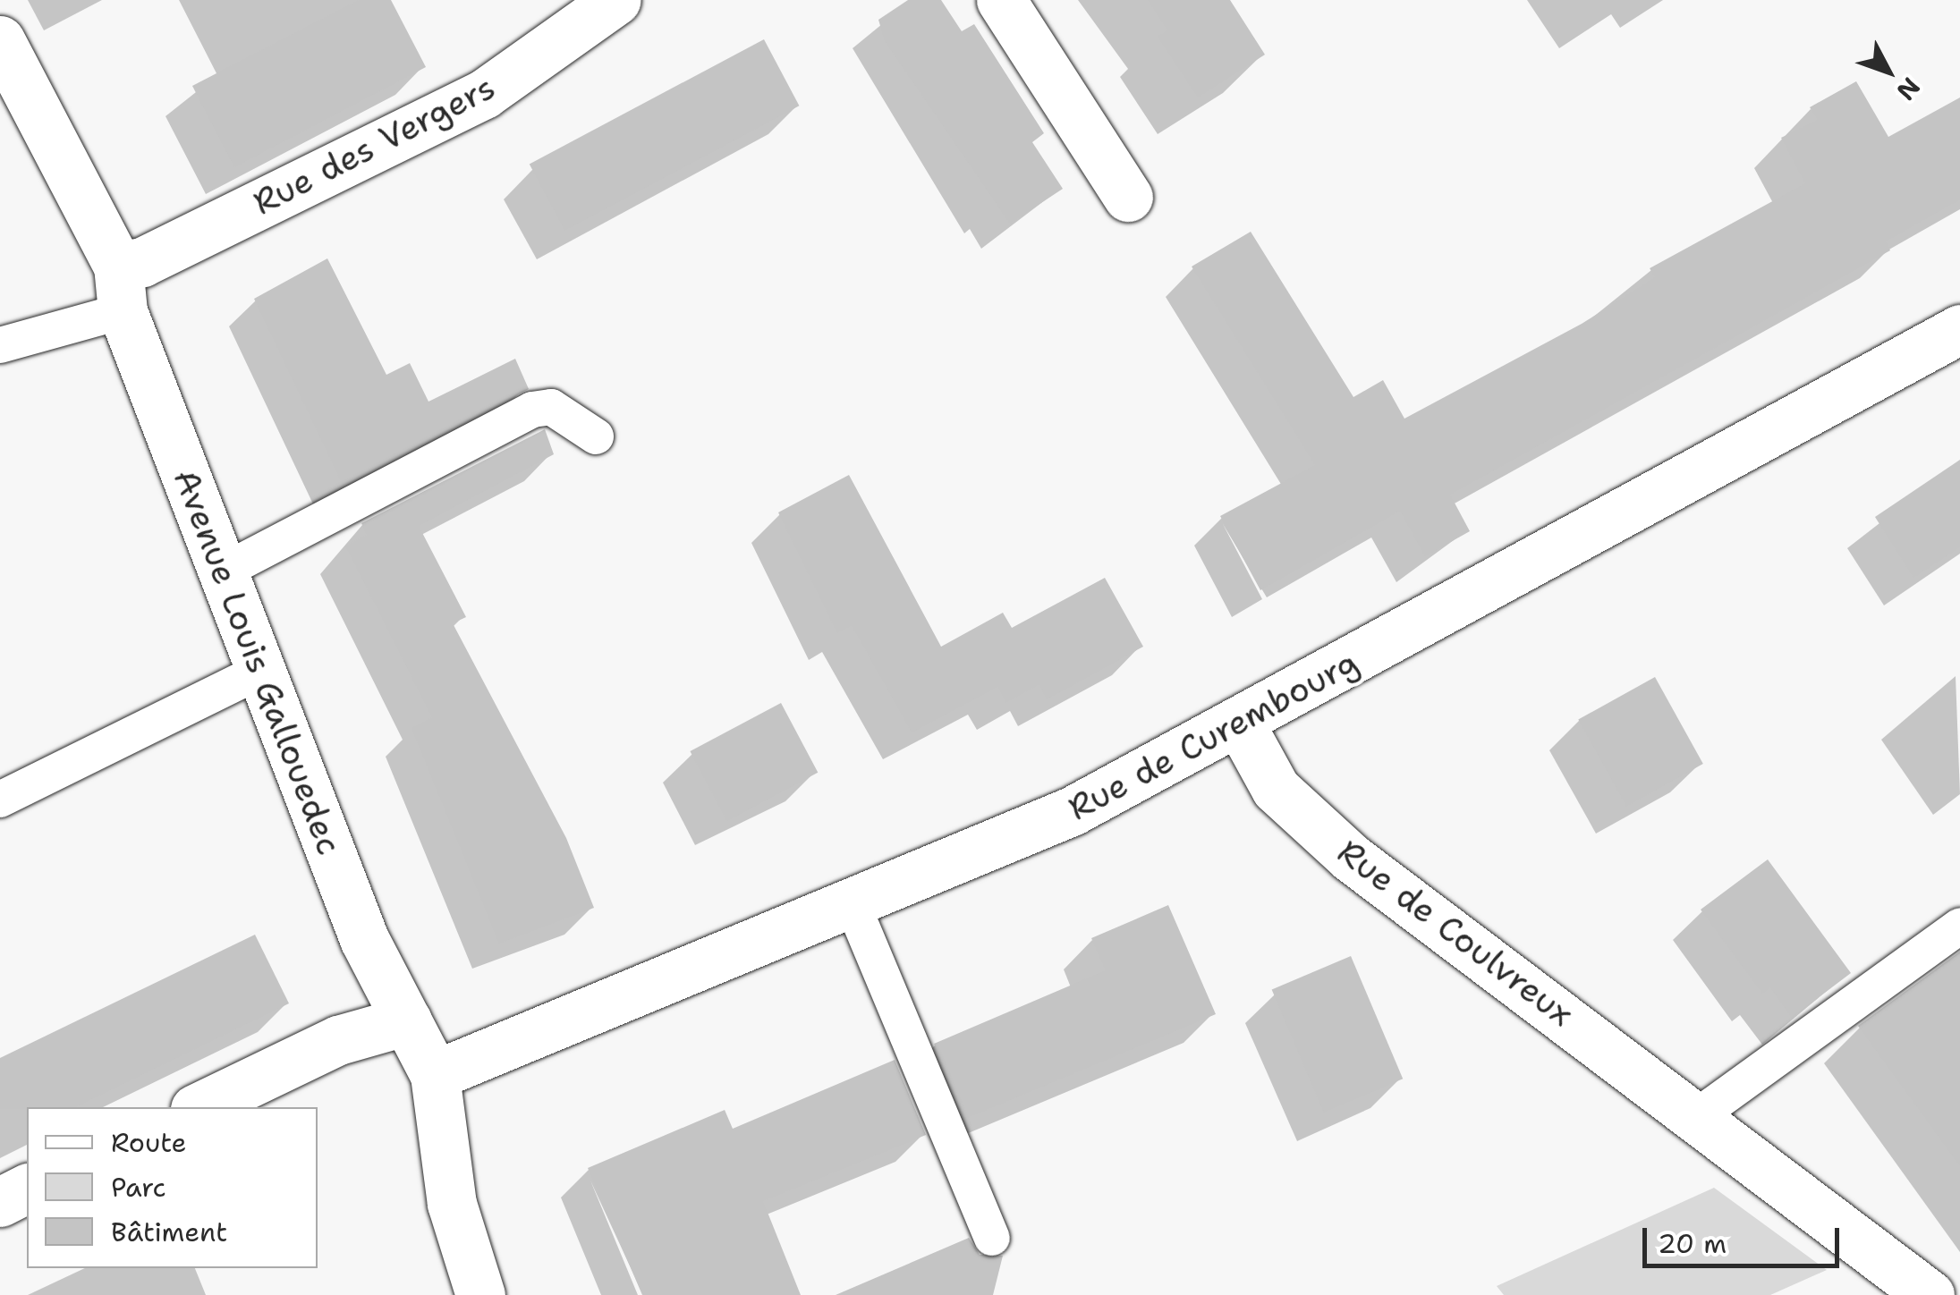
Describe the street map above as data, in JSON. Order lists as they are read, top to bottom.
{
  "streets": {
    "street": [
      "Rue des Vergers",
      "Avenue Louis Gallouedec",
      "Rue de Curembourg",
      "Rue de Coulvreux"
    ]
  },
  "crossings": [
    ["Rue des Vergers", "Avenue Louis Gallouedec"],
    ["Avenue Louis Gallouedec", "Rue de Curembourg"],
    ["Rue de Curembourg", "Rue de Coulvreux"]
  ],
  "legend": ["Route", "Parc", "Bâtiment"],
  "scale_bar": "20 m",
  "north": "bottom right"
}
